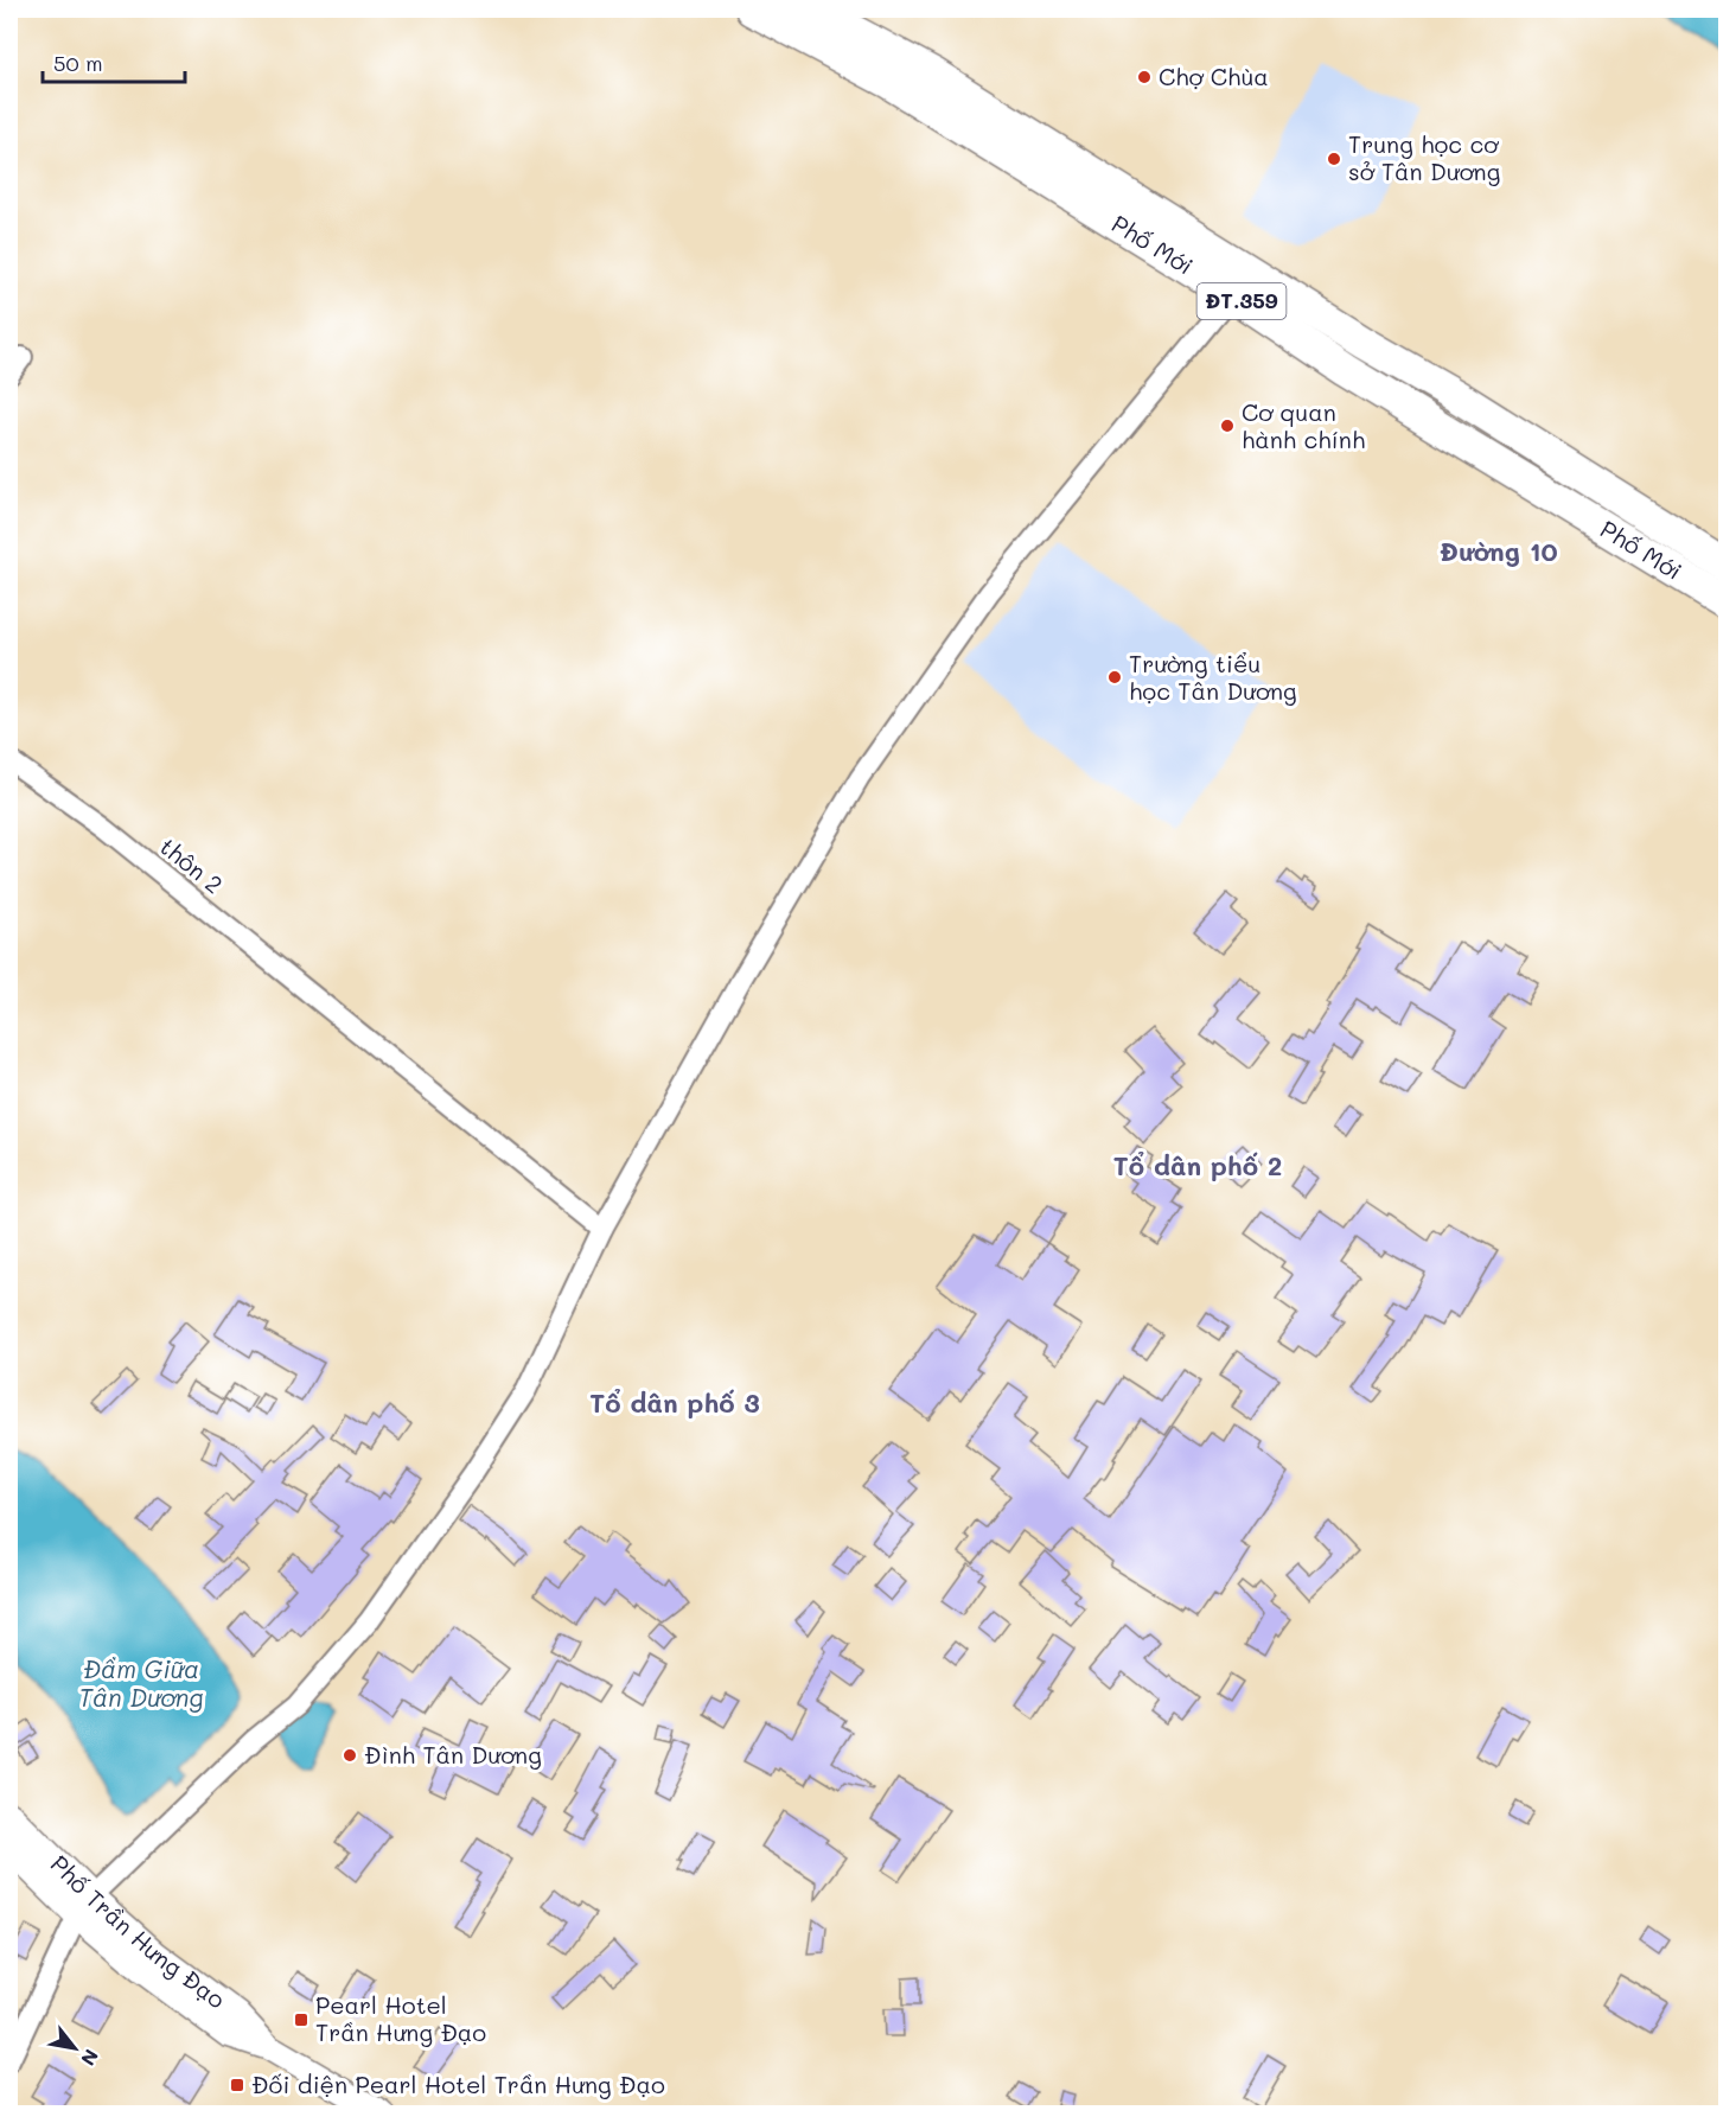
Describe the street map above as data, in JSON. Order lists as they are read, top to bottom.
{
  "streets": {
    "main road": ["Phố Mới", "ĐT.359"],
    "street": ["thôn 2", "Phố Trần Hưng Đạo"]
  },
  "districts": ["Đường 10", "Tổ dân phố 2", "Tổ dân phố 3"],
  "water": ["Đầm Giữa Tân Dương"],
  "places": {
    "other": [
      "Chợ Chùa",
      "Trung học cơ sở Tân Dương",
      "Cơ quan hành chính",
      "Trường tiểu học Tân Dương",
      "Đình Tân Dương"
    ],
    "transit": ["Pearl Hotel Trần Hưng Đạo", "Đối diện Pearl Hotel Trần Hưng Đạo"]
  },
  "scale_bar": "50 m",
  "north": "bottom right"
}
